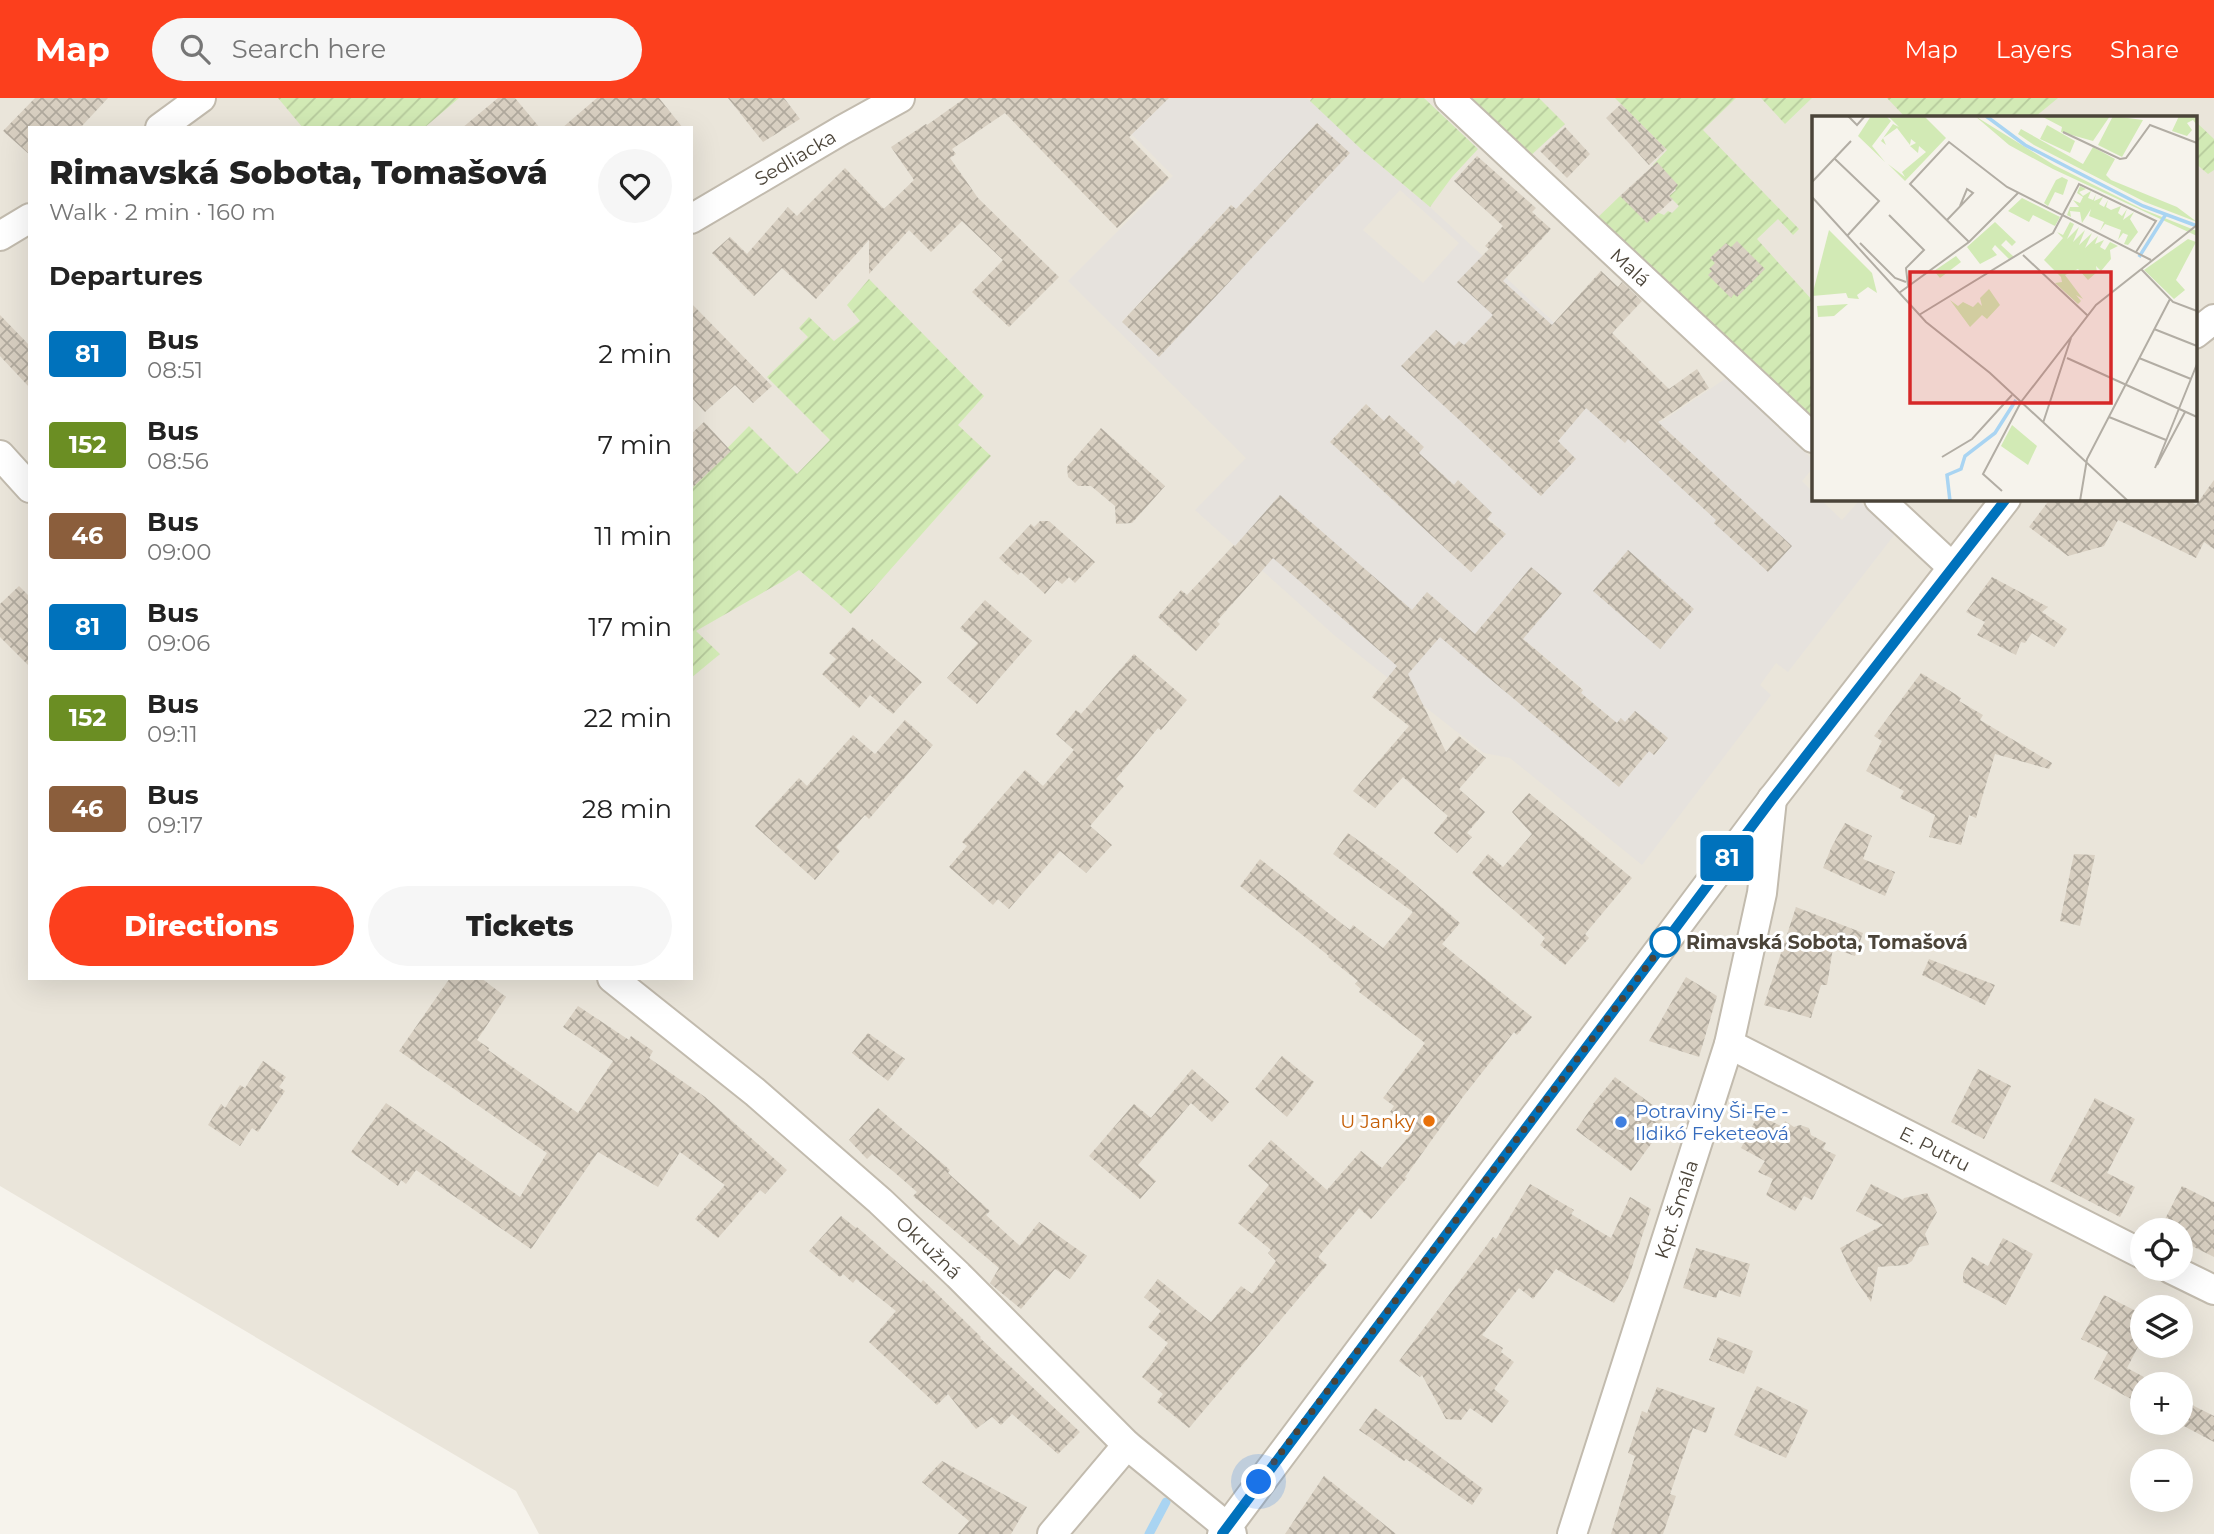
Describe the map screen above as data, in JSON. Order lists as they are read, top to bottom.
{
  "streets": {
    "street": [
      "Sedliacka",
      "Malá",
      "E. Putru",
      "Kpt. Šmála",
      "Okružná"
    ]
  },
  "crossings": [
    ["E. Putru", "Kpt. Šmála"]
  ],
  "places": ["Rimavská Sobota, Tomašová", "U Janky", "Potraviny Ši-Fe - Ildikó Feketeová"],
  "lines": ["bus line 81"],
  "page": {
    "header": "Map",
    "search": "Search here",
    "nav": ["Map", "Layers", "Share"],
    "on_map": "81",
    "heading": [
      ["Rimavská Sobota, Tomašová", "Walk · 2 min · 160 m"],
      "Departures"
    ],
    "list": [
      {
        "mark": "81",
        "name": "Bus",
        "note": "08:51",
        "value": "2 min"
      },
      {
        "mark": "152",
        "name": "Bus",
        "note": "08:56",
        "value": "7 min"
      },
      {
        "mark": "46",
        "name": "Bus",
        "note": "09:00",
        "value": "11 min"
      },
      {
        "mark": "81",
        "name": "Bus",
        "note": "09:06",
        "value": "17 min"
      },
      {
        "mark": "152",
        "name": "Bus",
        "note": "09:11",
        "value": "22 min"
      },
      {
        "mark": "46",
        "name": "Bus",
        "note": "09:17",
        "value": "28 min"
      }
    ],
    "buttons": ["Directions", "Tickets"],
    "map_buttons": ["+", "−"]
  }
}
